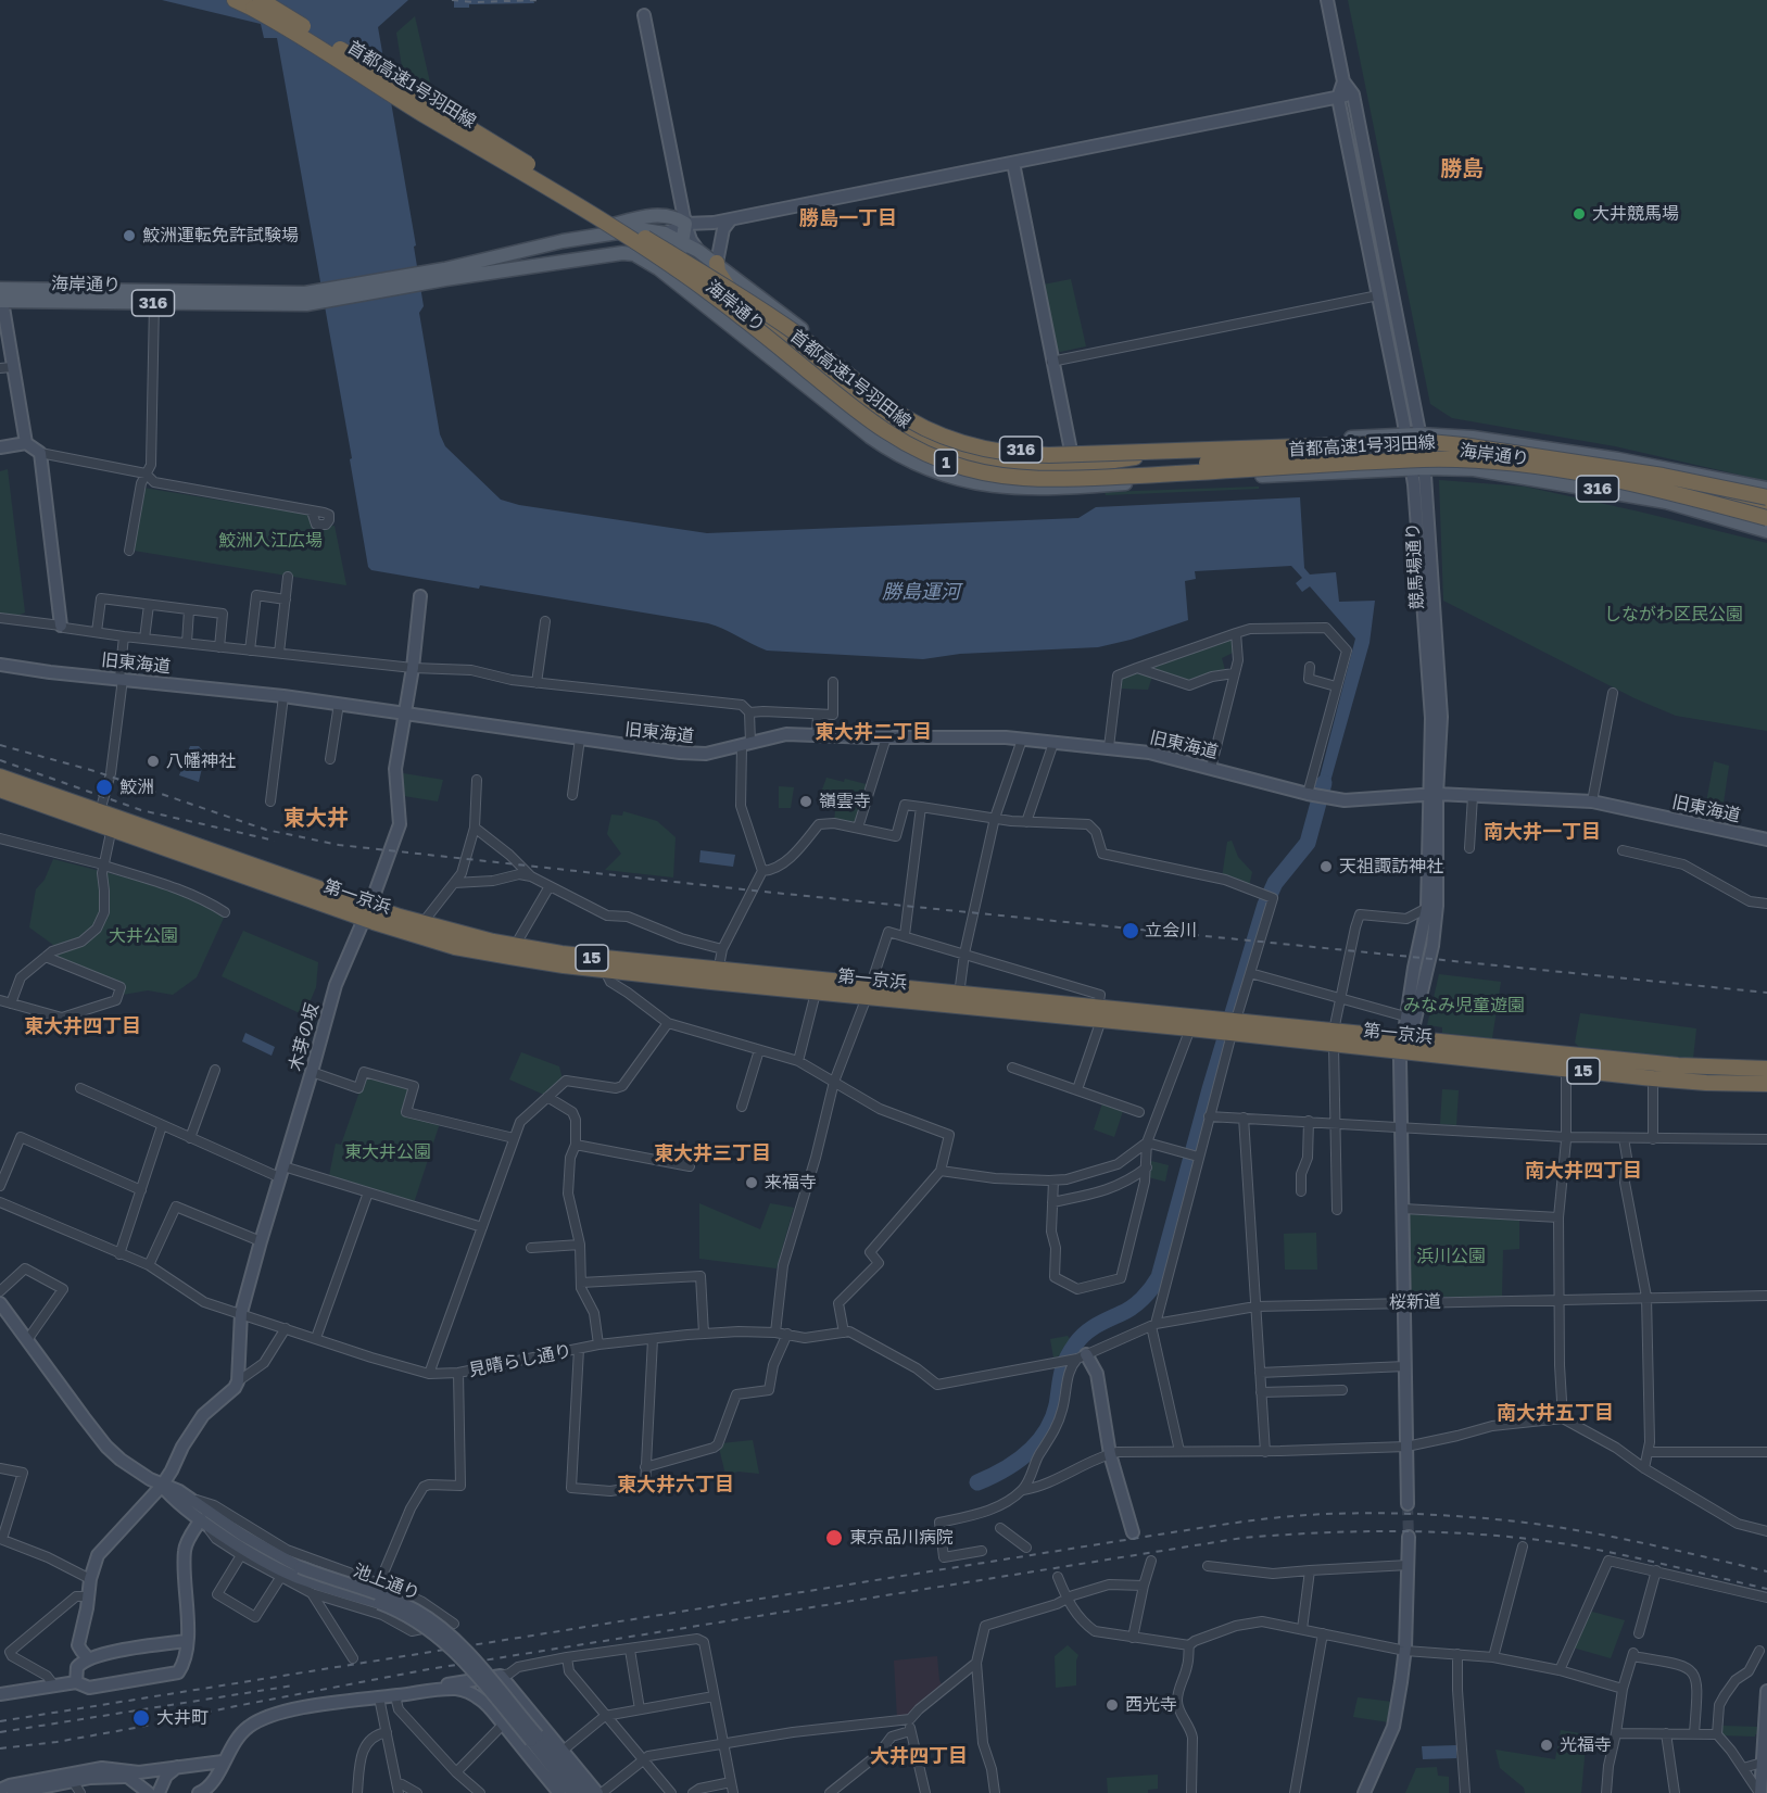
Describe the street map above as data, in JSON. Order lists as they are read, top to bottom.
{
  "streets": {
    "highway": [
      "首都高速1号羽田線",
      "1",
      "第一京浜",
      "15"
    ],
    "main road": ["海岸通り", "316"],
    "street": [
      "競馬場通り",
      "旧東海道",
      "木芽の坂",
      "桜新道",
      "見晴らし通り",
      "池上通り"
    ]
  },
  "crossings": [
    ["海岸通り", "競馬場通り"],
    ["競馬場通り", "旧東海道"],
    ["競馬場通り", "第一京浜"],
    ["旧東海道", "木芽の坂"],
    ["第一京浜", "木芽の坂"],
    ["木芽の坂", "見晴らし通り"],
    ["桜新道", "見晴らし通り"]
  ],
  "districts": [
    "勝島",
    "勝島一丁目",
    "東大井二丁目",
    "東大井",
    "南大井一丁目",
    "東大井四丁目",
    "東大井三丁目",
    "南大井四丁目",
    "南大井五丁目",
    "東大井六丁目",
    "大井四丁目"
  ],
  "water": ["勝島運河"],
  "parks": [
    "鮫洲入江広場",
    "しながわ区民公園",
    "大井公園",
    "みなみ児童遊園",
    "東大井公園",
    "浜川公園"
  ],
  "places": [
    "大井競馬場",
    "鮫洲運転免許試験場",
    "八幡神社",
    "鮫洲",
    "嶺雲寺",
    "天祖諏訪神社",
    "立会川",
    "来福寺",
    "東京品川病院",
    "西光寺",
    "大井町",
    "光福寺"
  ]
}
